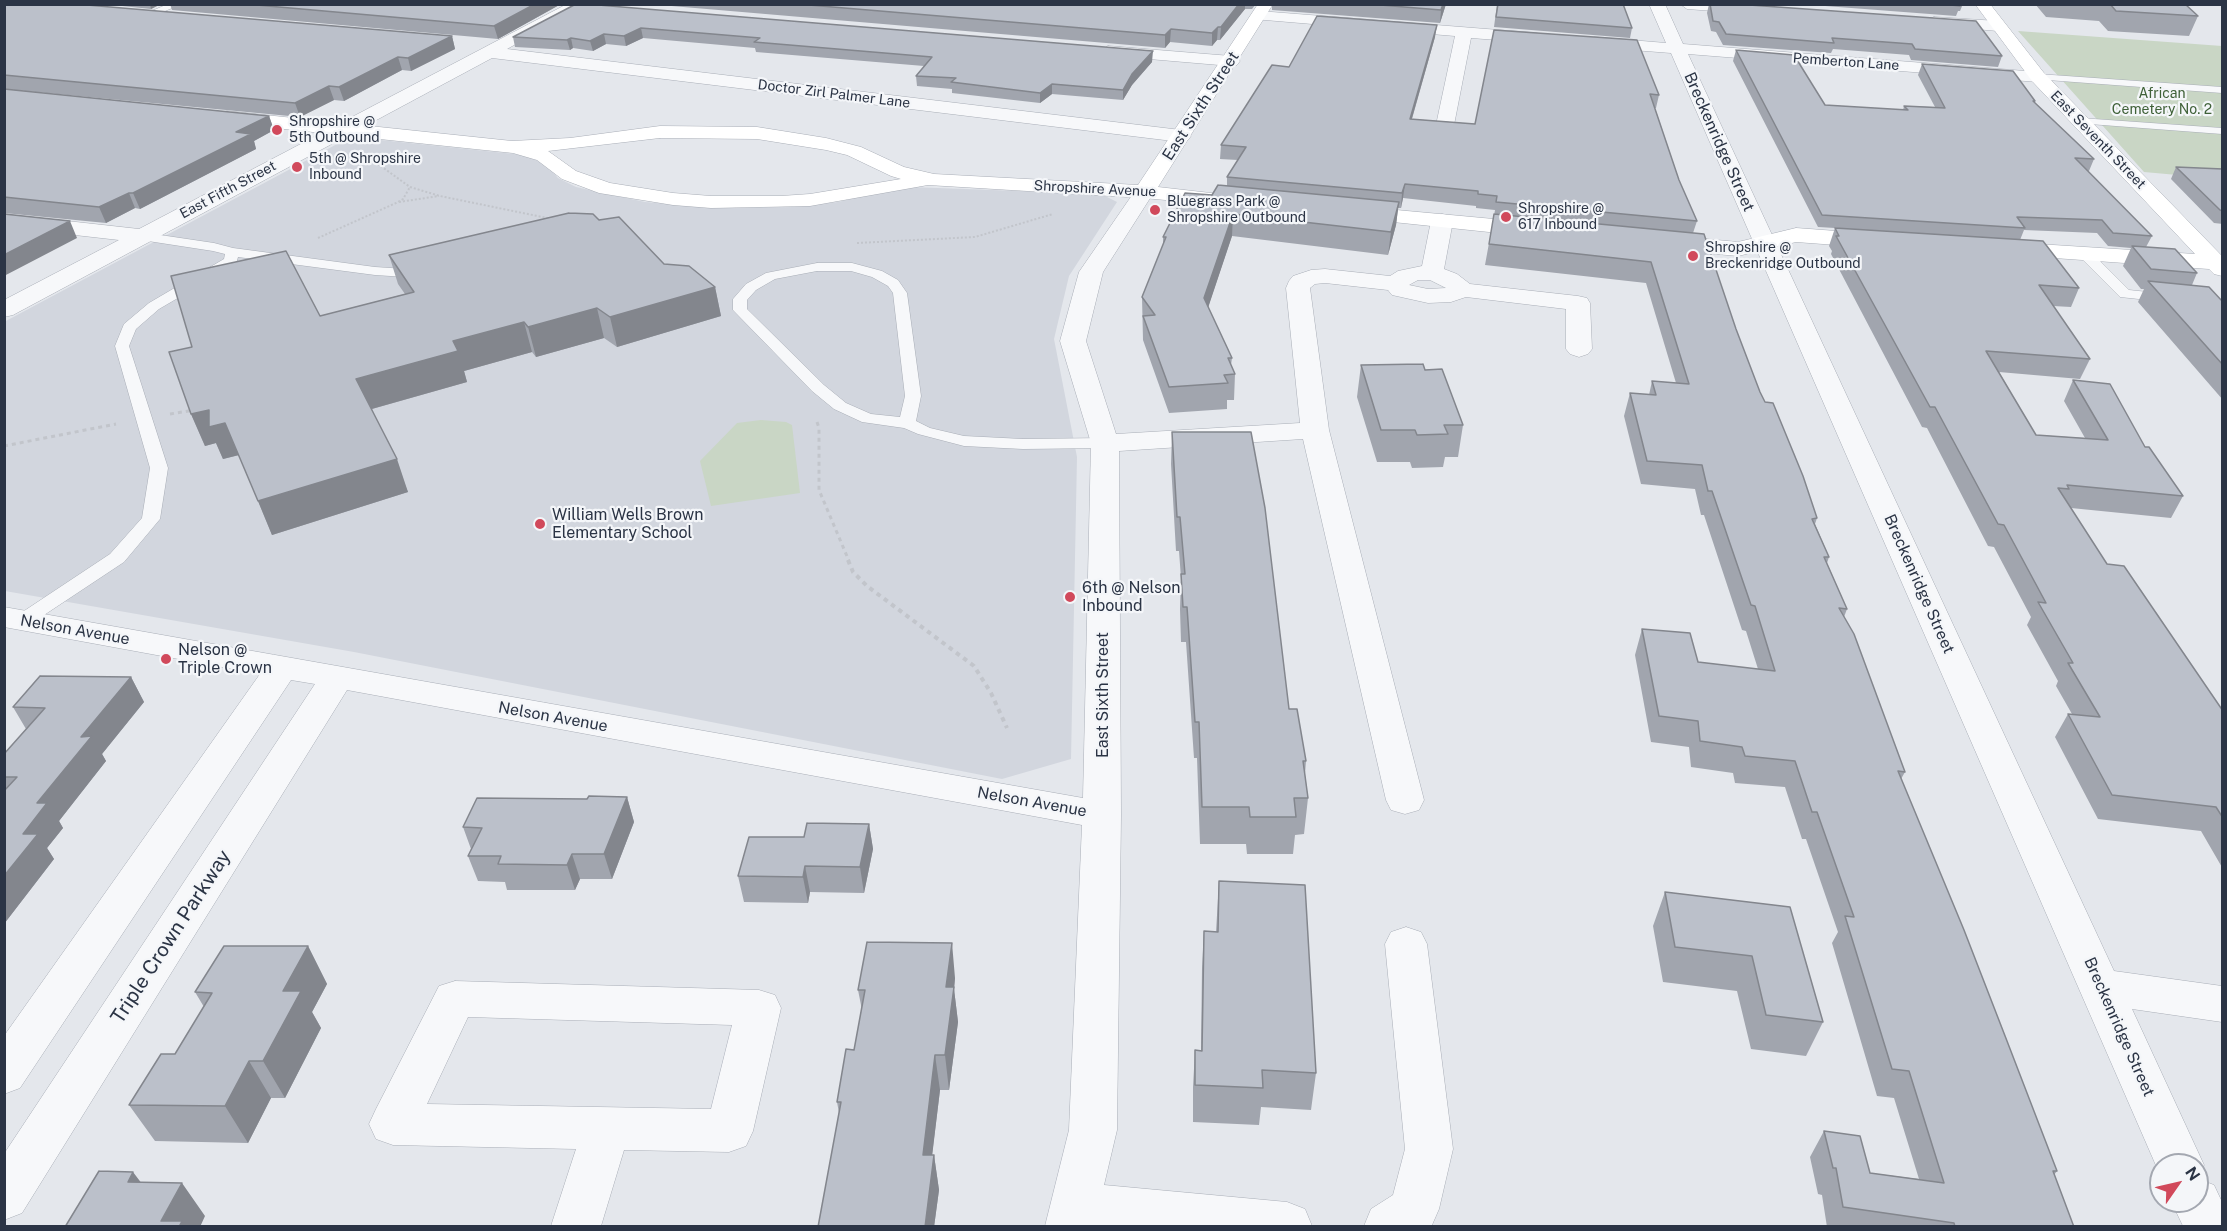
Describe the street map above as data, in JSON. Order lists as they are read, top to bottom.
{
  "streets": {
    "street": [
      "Pemberton Lane",
      "Doctor Zirl Palmer Lane",
      "East Sixth Street",
      "East Seventh Street",
      "Breckenridge Street",
      "Shropshire Avenue",
      "East Fifth Street",
      "Nelson Avenue",
      "Triple Crown Parkway"
    ]
  },
  "crossings": [
    ["Pemberton Lane", "East Seventh Street"],
    ["Pemberton Lane", "Breckenridge Street"],
    ["Doctor Zirl Palmer Lane", "East Sixth Street"],
    ["Doctor Zirl Palmer Lane", "East Fifth Street"],
    ["East Sixth Street", "Shropshire Avenue"],
    ["East Sixth Street", "Nelson Avenue"],
    ["Shropshire Avenue", "East Fifth Street"],
    ["Nelson Avenue", "Triple Crown Parkway"]
  ],
  "parks": ["African Cemetery No. 2"],
  "places": [
    "Shropshire @ 5th Outbound",
    "5th @ Shropshire Inbound",
    "Bluegrass Park @ Shropshire Outbound",
    "Shropshire @ 617 Inbound",
    "Shropshire @ Breckenridge Outbound",
    "William Wells Brown Elementary School",
    "6th @ Nelson Inbound",
    "Nelson @ Triple Crown"
  ],
  "north": "top right"
}
